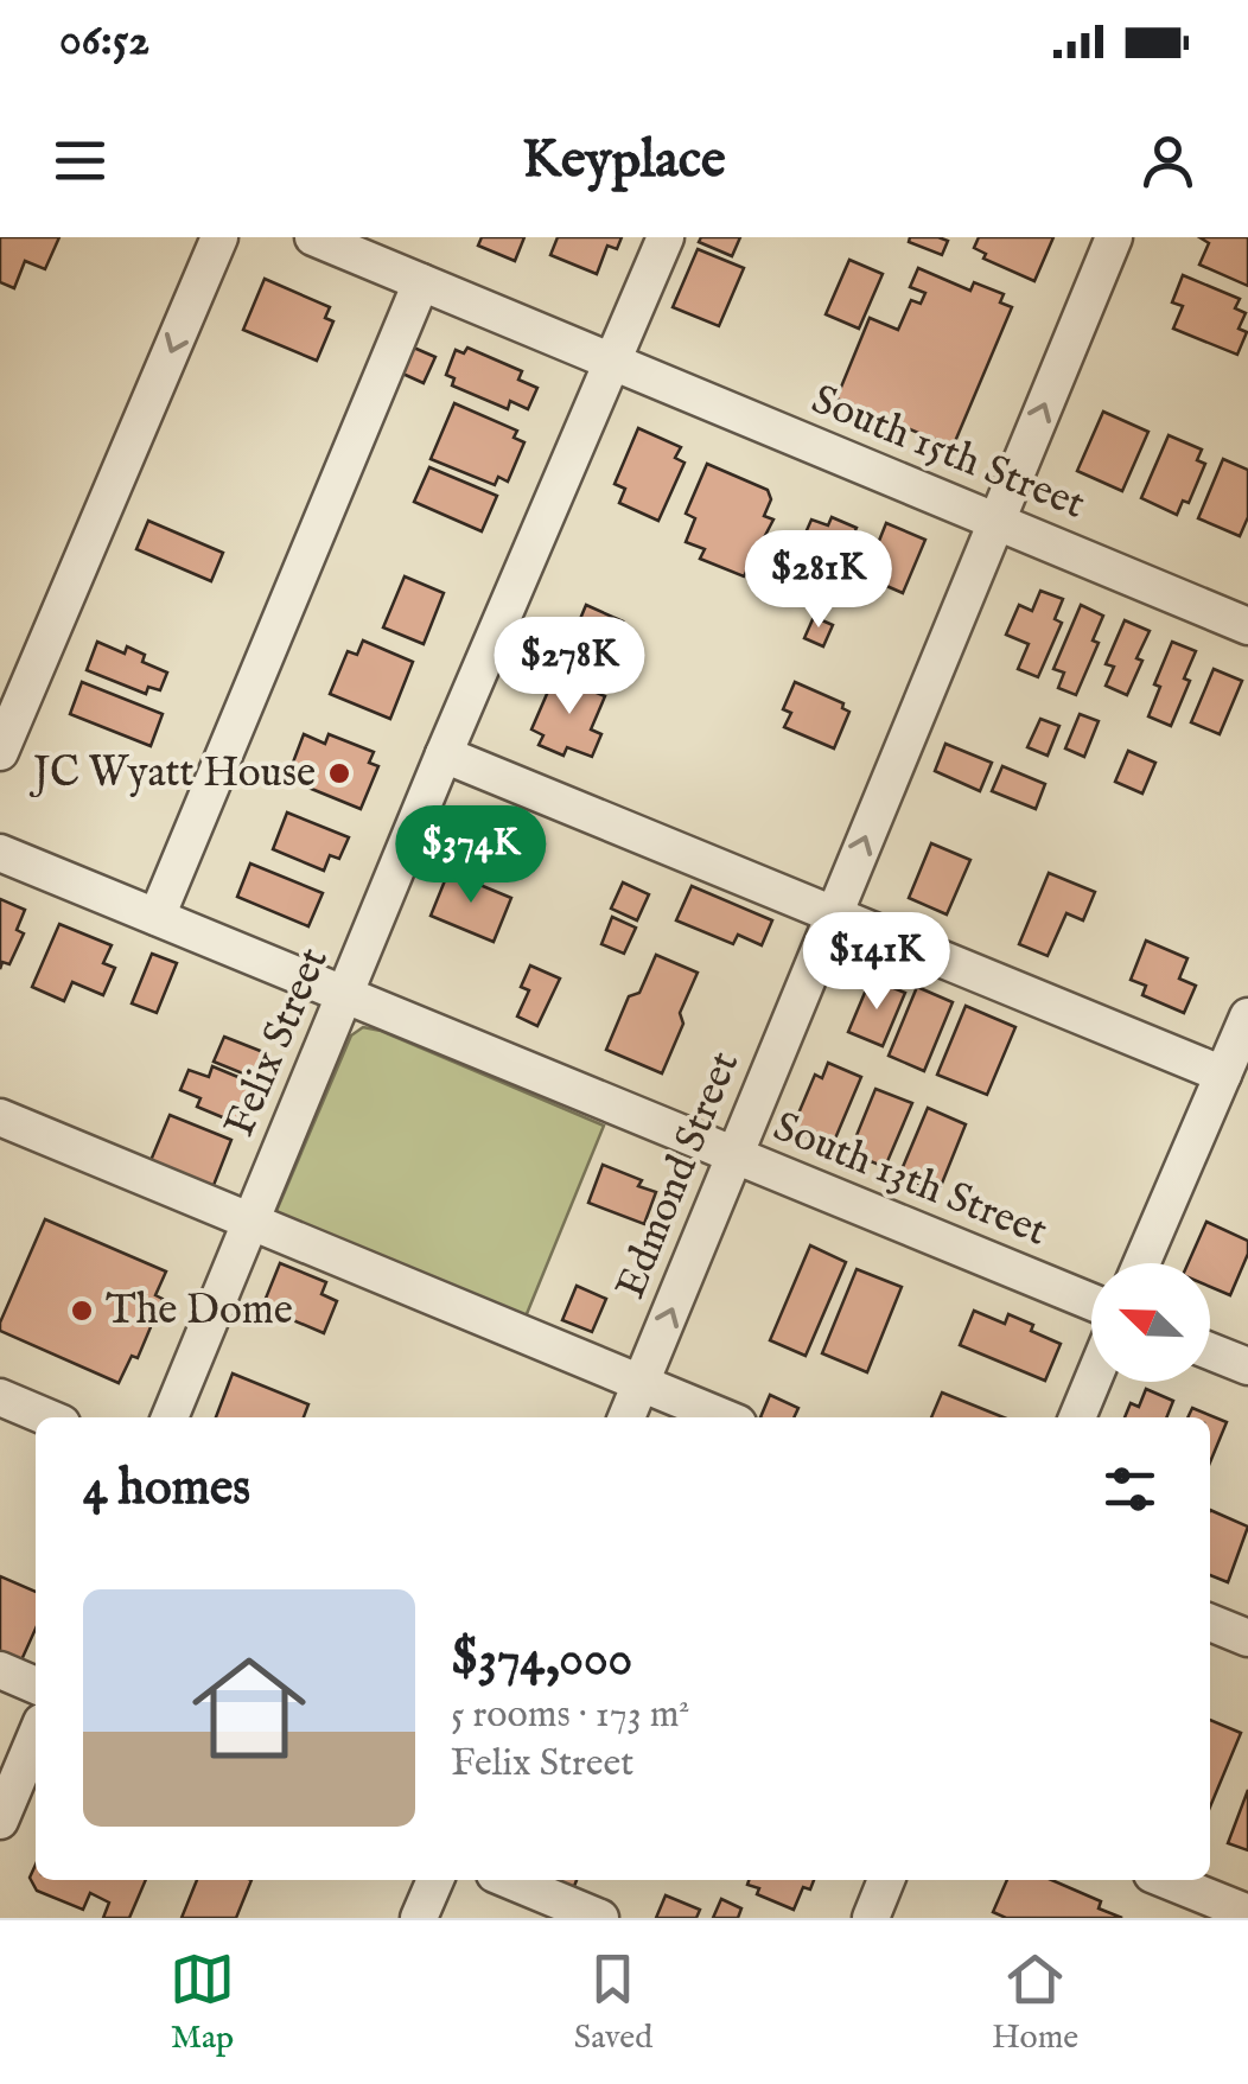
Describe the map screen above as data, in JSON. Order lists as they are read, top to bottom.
{
  "streets": {
    "street": [
      "South 15th Street",
      "Felix Street",
      "Edmond Street",
      "South 13th Street"
    ]
  },
  "crossings": [
    ["South 15th Street", "Felix Street"],
    ["South 15th Street", "Edmond Street"],
    ["Felix Street", "South 13th Street"],
    ["Edmond Street", "South 13th Street"]
  ],
  "one_way": ["Edmond Street"],
  "places": ["JC Wyatt House", "The Dome"],
  "north": "top left",
  "page": {
    "status": "06:52",
    "header": "Keyplace",
    "price": [
      "$281K",
      "$278K",
      "$374K",
      "$141K"
    ],
    "heading": "4 homes",
    "list": [
      {
        "name": "$374,000",
        "note": "5 rooms · 173 m² · Felix Street"
      }
    ],
    "tabs": ["Map", "Saved", "Home"]
  }
}
